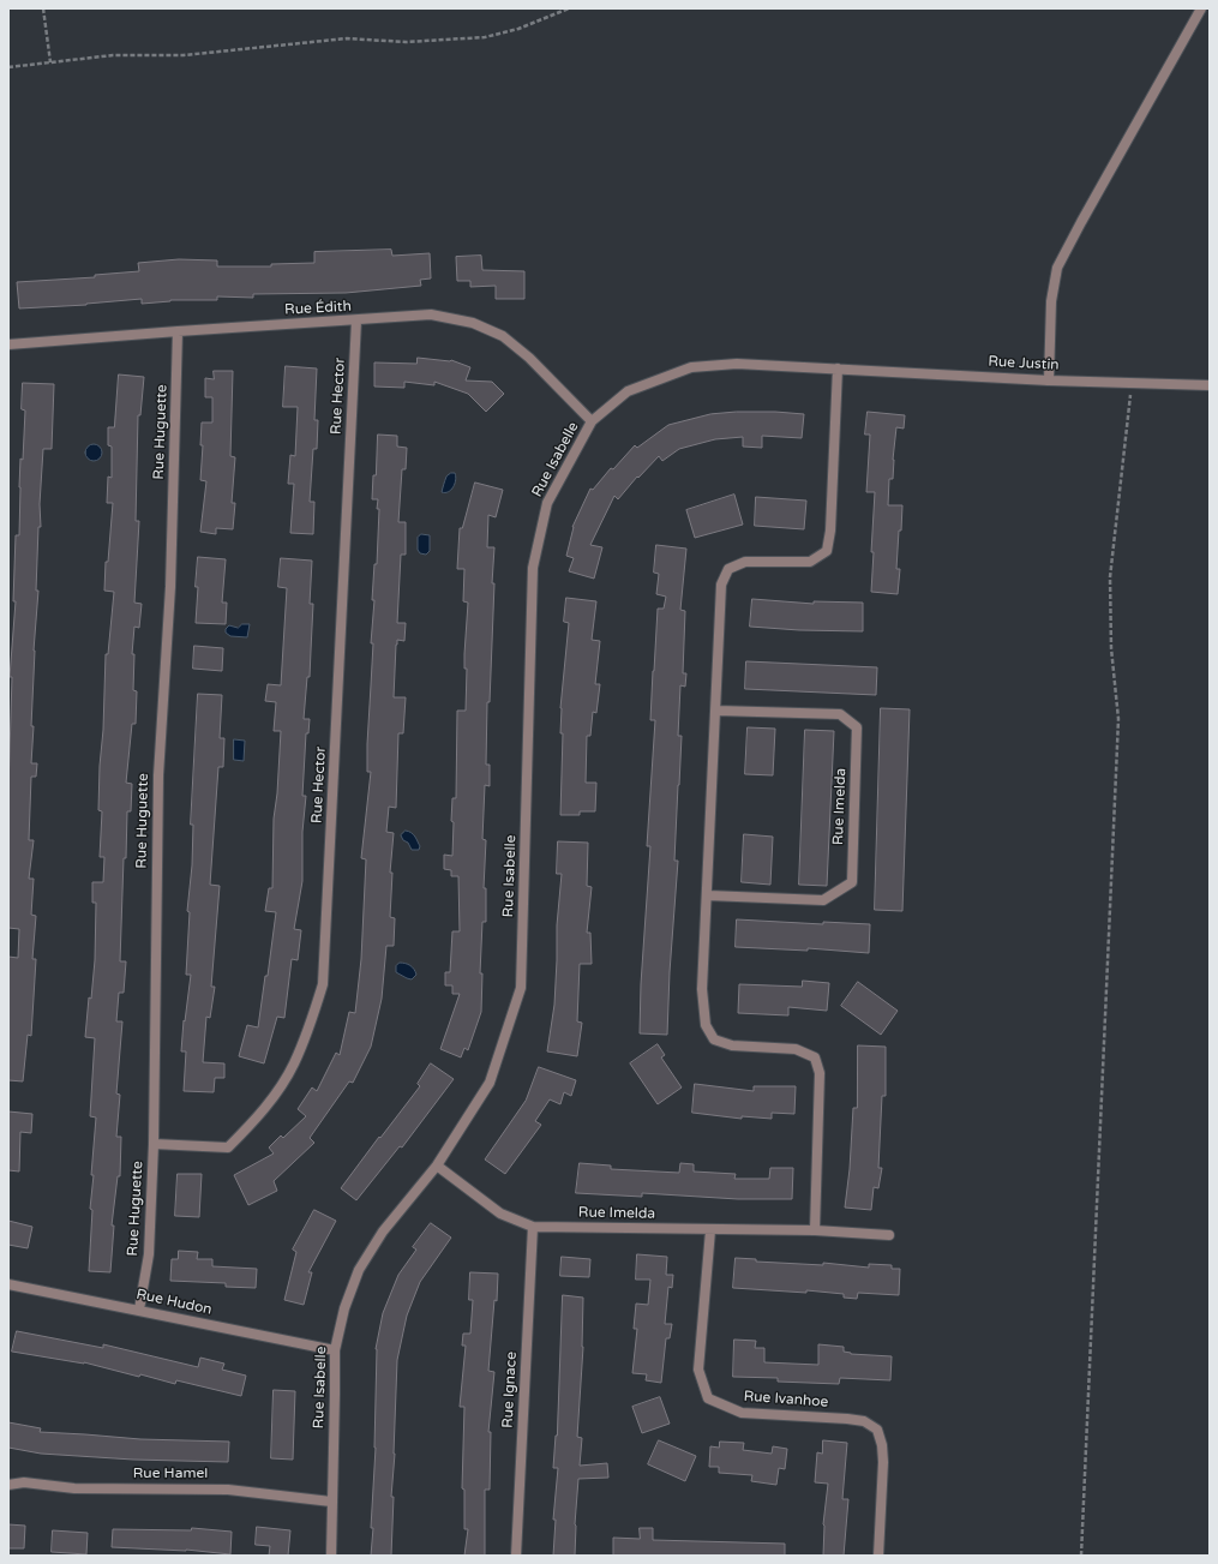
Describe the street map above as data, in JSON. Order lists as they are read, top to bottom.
{
  "streets": {
    "street": [
      "Rue Édith",
      "Rue Justin",
      "Rue Hector",
      "Rue Huguette",
      "Rue Isabelle",
      "Rue Imelda",
      "Rue Hudon",
      "Rue Ignace",
      "Rue Ivanhoe",
      "Rue Hamel"
    ]
  },
  "crossings": [
    ["Rue Édith", "Rue Hector"],
    ["Rue Édith", "Rue Huguette"],
    ["Rue Édith", "Rue Isabelle"],
    ["Rue Justin", "Rue Isabelle"],
    ["Rue Hector", "Rue Huguette"],
    ["Rue Huguette", "Rue Hudon"],
    ["Rue Isabelle", "Rue Imelda"],
    ["Rue Isabelle", "Rue Hudon"],
    ["Rue Isabelle", "Rue Hamel"],
    ["Rue Imelda", "Rue Ignace"],
    ["Rue Imelda", "Rue Ivanhoe"]
  ]
}
